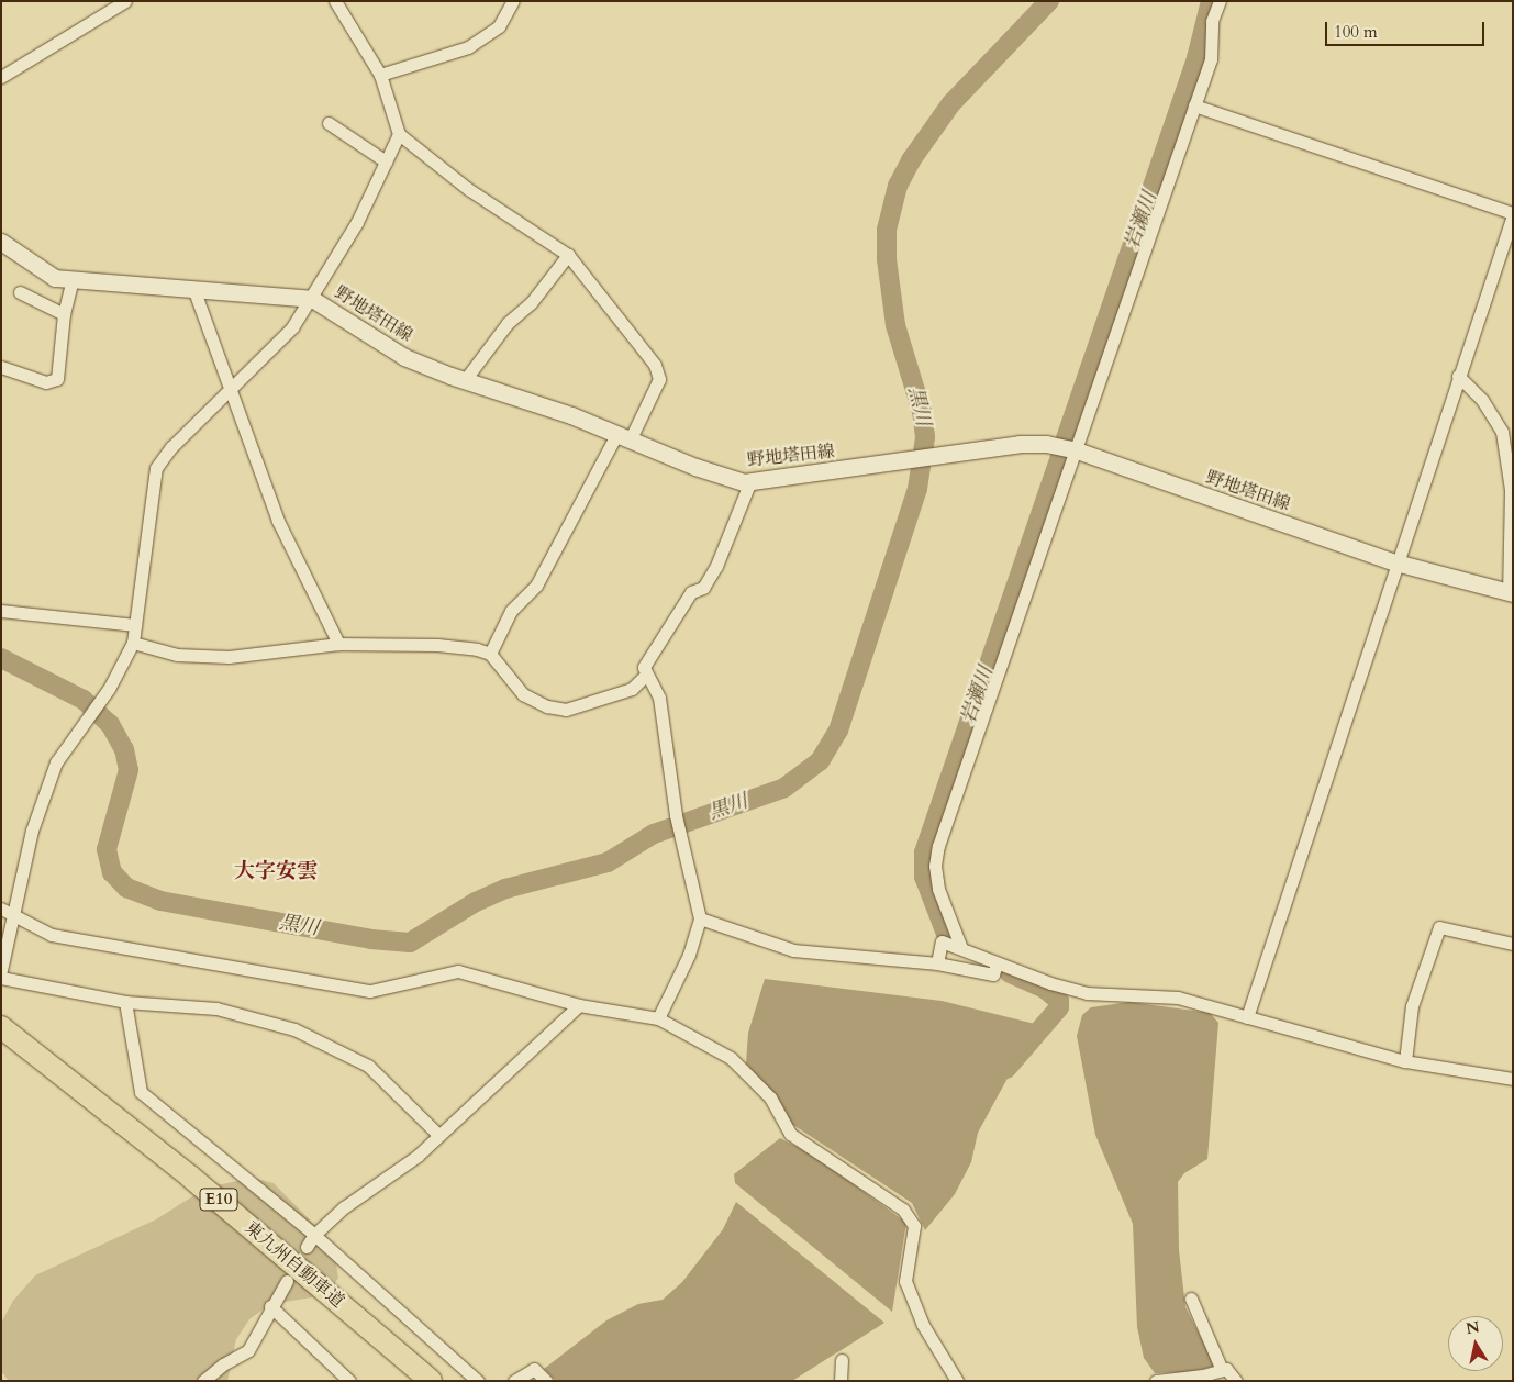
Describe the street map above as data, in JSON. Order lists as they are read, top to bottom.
{
  "streets": {
    "highway": ["E10", "東九州自動車道"],
    "main road": ["野地塔田線"]
  },
  "districts": ["大字安雲"],
  "water": ["岩瀬川", "黒川"],
  "scale_bar": "100 m",
  "north": "top"
}
